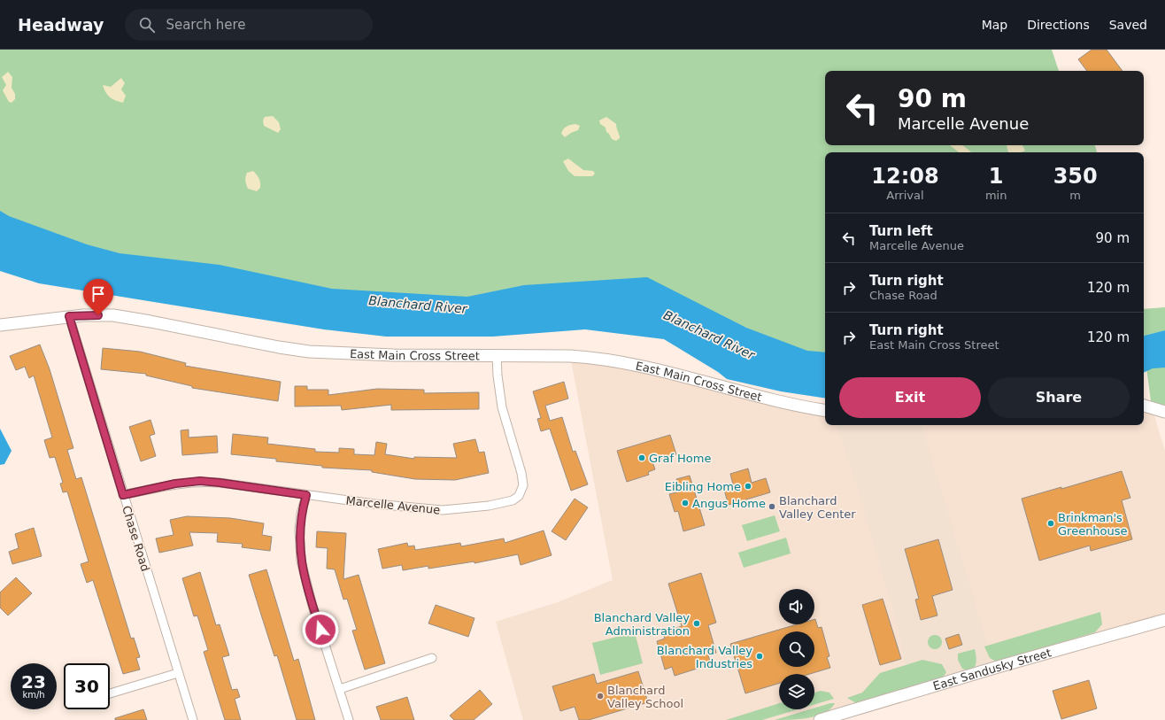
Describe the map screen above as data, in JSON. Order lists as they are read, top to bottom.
{
  "streets": {
    "main road": ["East Main Cross Street", "East Sandusky Street"],
    "street": ["Marcelle Avenue", "Chase Road"]
  },
  "crossings": [
    ["East Main Cross Street", "Marcelle Avenue"],
    ["East Main Cross Street", "Chase Road"],
    ["Marcelle Avenue", "Chase Road"]
  ],
  "water": ["Blanchard River"],
  "places": [
    "Graf Home",
    "Eibling Home",
    "Angus Home",
    "Blanchard Valley Center",
    "Brinkman's Greenhouse",
    "Blanchard Valley Administration",
    "Blanchard Valley Industries",
    "Blanchard Valley School"
  ],
  "page": {
    "header": "Headway",
    "search": "Search here",
    "nav": ["Map", "Directions", "Saved"],
    "turn": ["90 m", "Marcelle Avenue"],
    "eta": [
      "12:08",
      "Arrival",
      "1",
      "min",
      "350",
      "m"
    ],
    "list": [
      {
        "name": "Turn left",
        "note": "Marcelle Avenue",
        "value": "90 m"
      },
      {
        "name": "Turn right",
        "note": "Chase Road",
        "value": "120 m"
      },
      {
        "name": "Turn right",
        "note": "East Main Cross Street",
        "value": "120 m"
      }
    ],
    "buttons": ["Exit", "Share"],
    "speed": "23 km/h",
    "limit": "30"
  }
}
